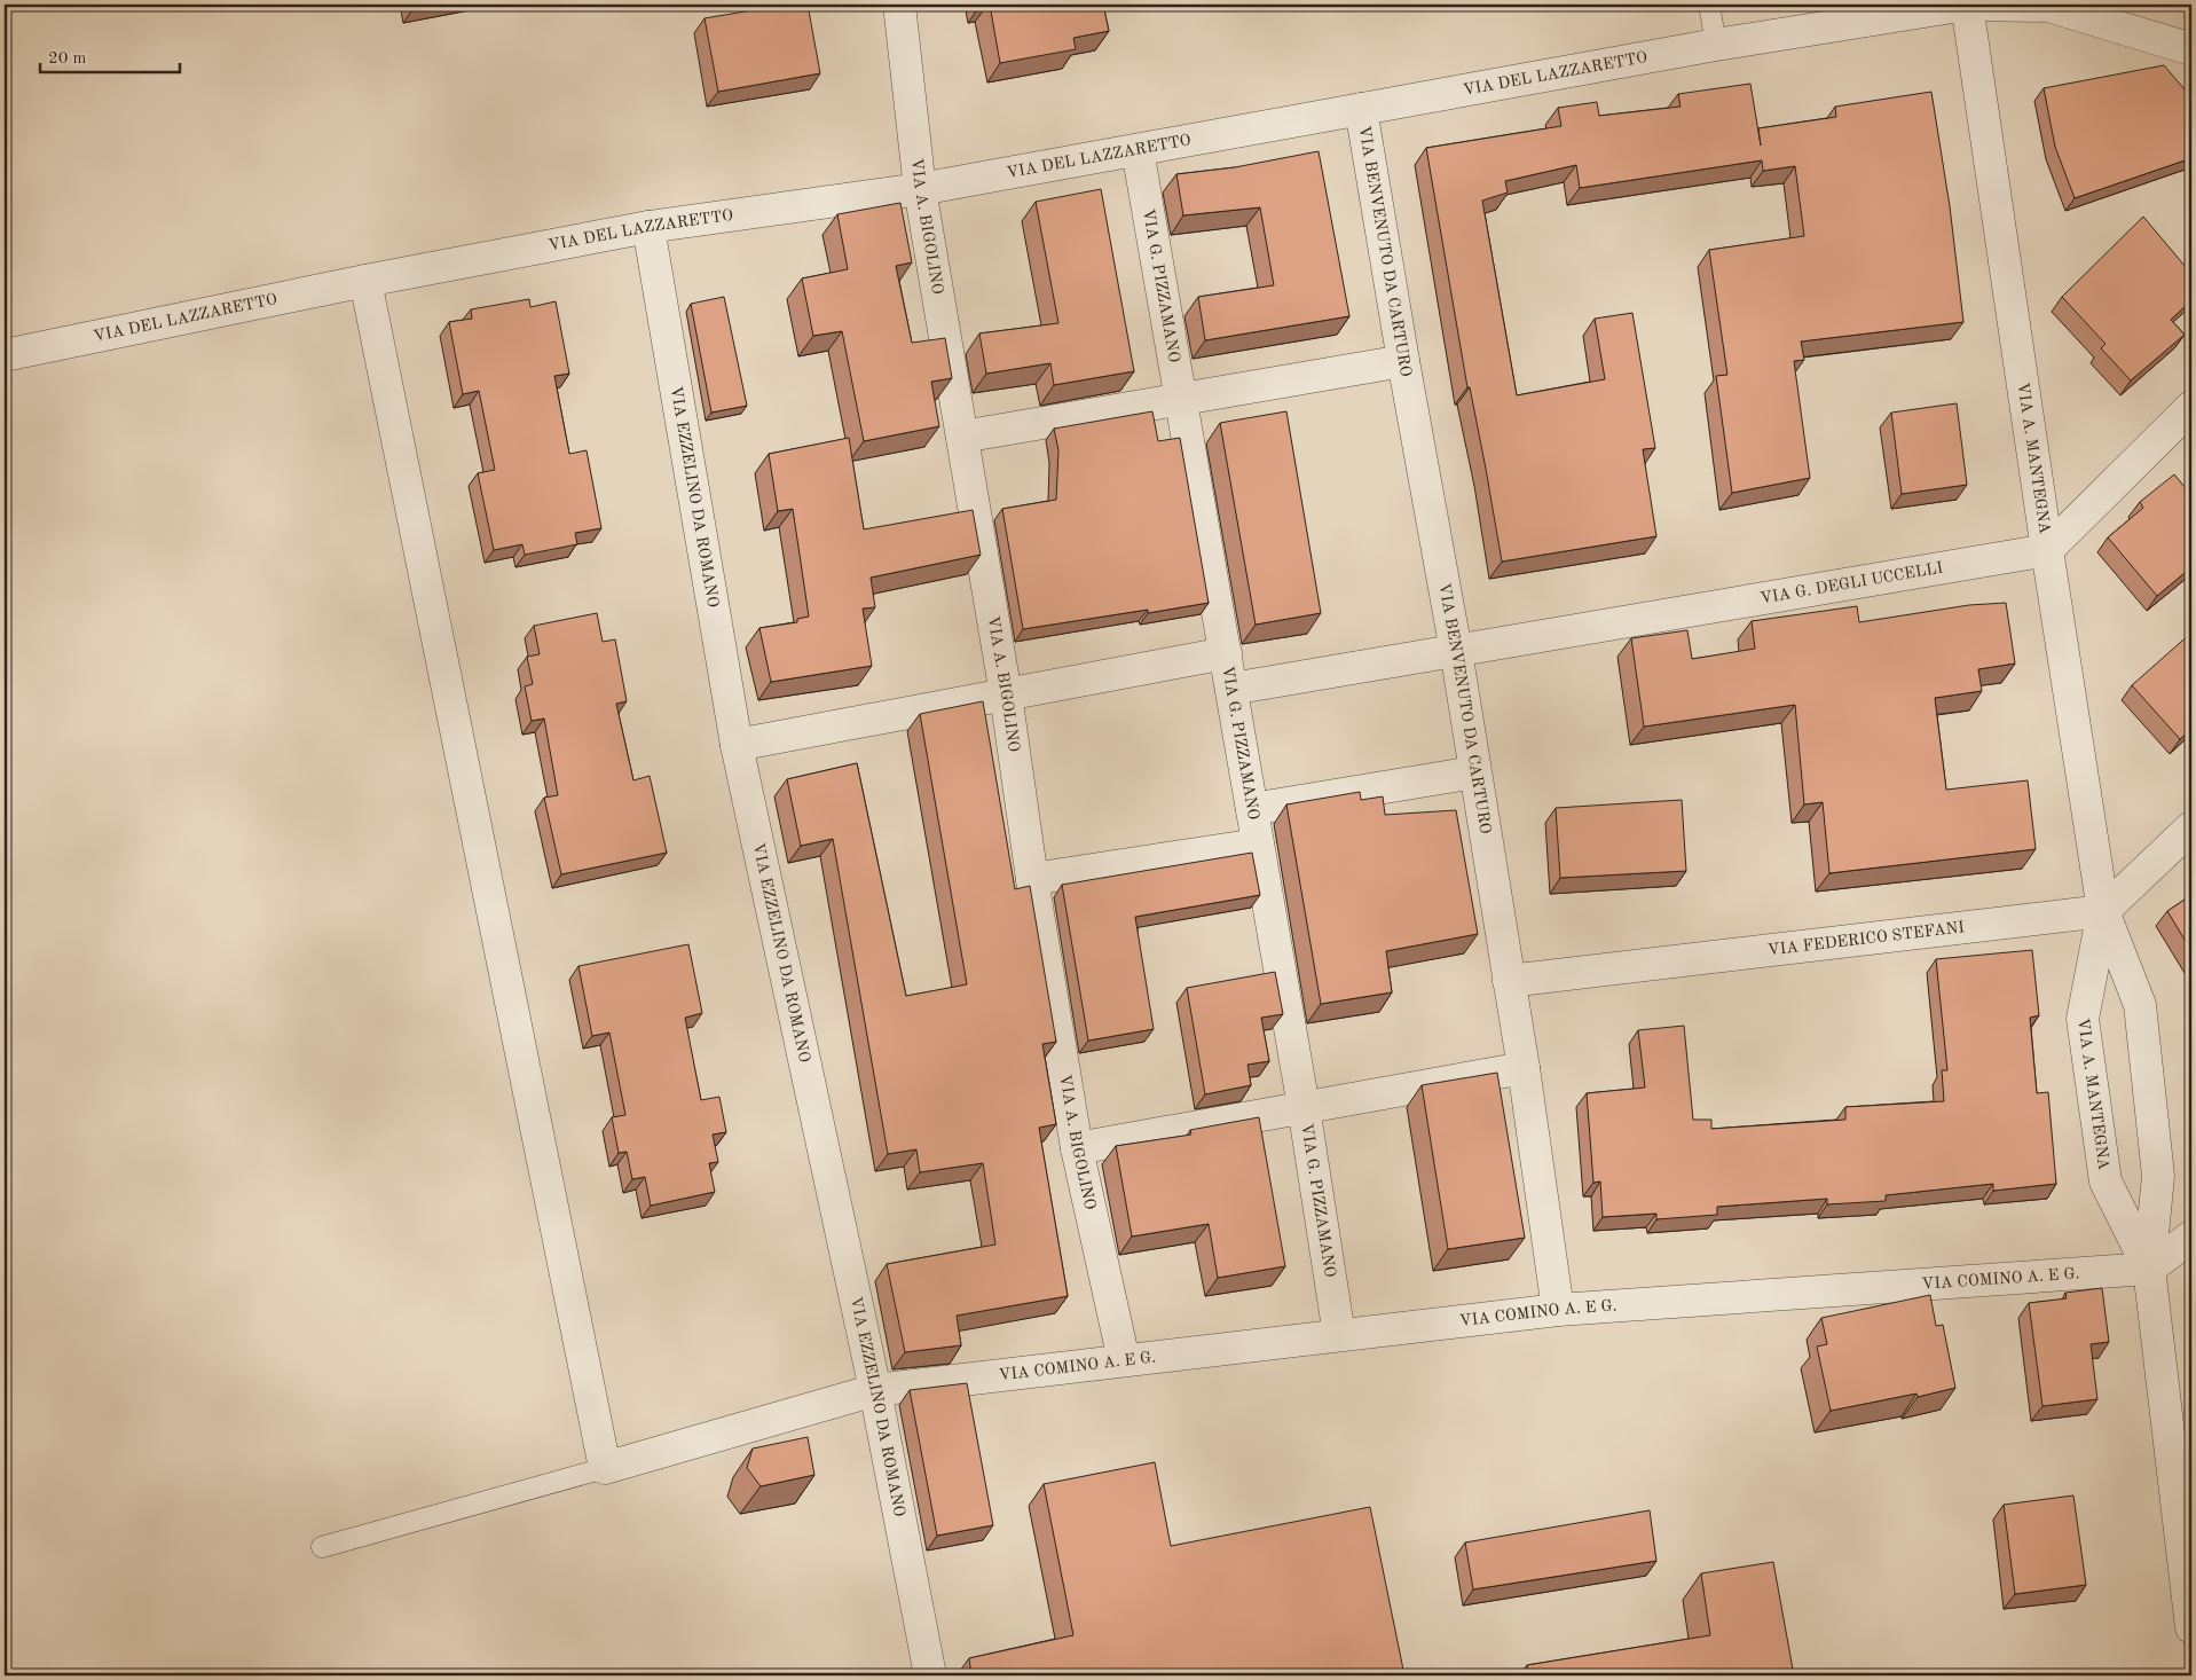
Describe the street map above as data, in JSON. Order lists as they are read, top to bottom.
{
  "streets": {
    "street": [
      "VIA DEL LAZZARETTO",
      "VIA A. BIGOLINO",
      "VIA BENVENUTO DA CARTURO",
      "VIA G. PIZZAMANO",
      "VIA A. MANTEGNA",
      "VIA EZZELINO DA ROMANO",
      "VIA G. DEGLI UCCELLI",
      "VIA FEDERICO STEFANI",
      "VIA COMINO A. E G."
    ]
  },
  "crossings": [
    ["VIA DEL LAZZARETTO", "VIA A. BIGOLINO"],
    ["VIA DEL LAZZARETTO", "VIA BENVENUTO DA CARTURO"],
    ["VIA DEL LAZZARETTO", "VIA G. PIZZAMANO"],
    ["VIA DEL LAZZARETTO", "VIA A. MANTEGNA"],
    ["VIA DEL LAZZARETTO", "VIA EZZELINO DA ROMANO"],
    ["VIA A. BIGOLINO", "VIA COMINO A. E G."],
    ["VIA BENVENUTO DA CARTURO", "VIA G. DEGLI UCCELLI"],
    ["VIA BENVENUTO DA CARTURO", "VIA FEDERICO STEFANI"],
    ["VIA BENVENUTO DA CARTURO", "VIA COMINO A. E G."],
    ["VIA G. PIZZAMANO", "VIA G. DEGLI UCCELLI"],
    ["VIA G. PIZZAMANO", "VIA COMINO A. E G."],
    ["VIA A. MANTEGNA", "VIA G. DEGLI UCCELLI"],
    ["VIA A. MANTEGNA", "VIA FEDERICO STEFANI"],
    ["VIA A. MANTEGNA", "VIA COMINO A. E G."],
    ["VIA EZZELINO DA ROMANO", "VIA COMINO A. E G."]
  ],
  "scale_bar": "20 m"
}
